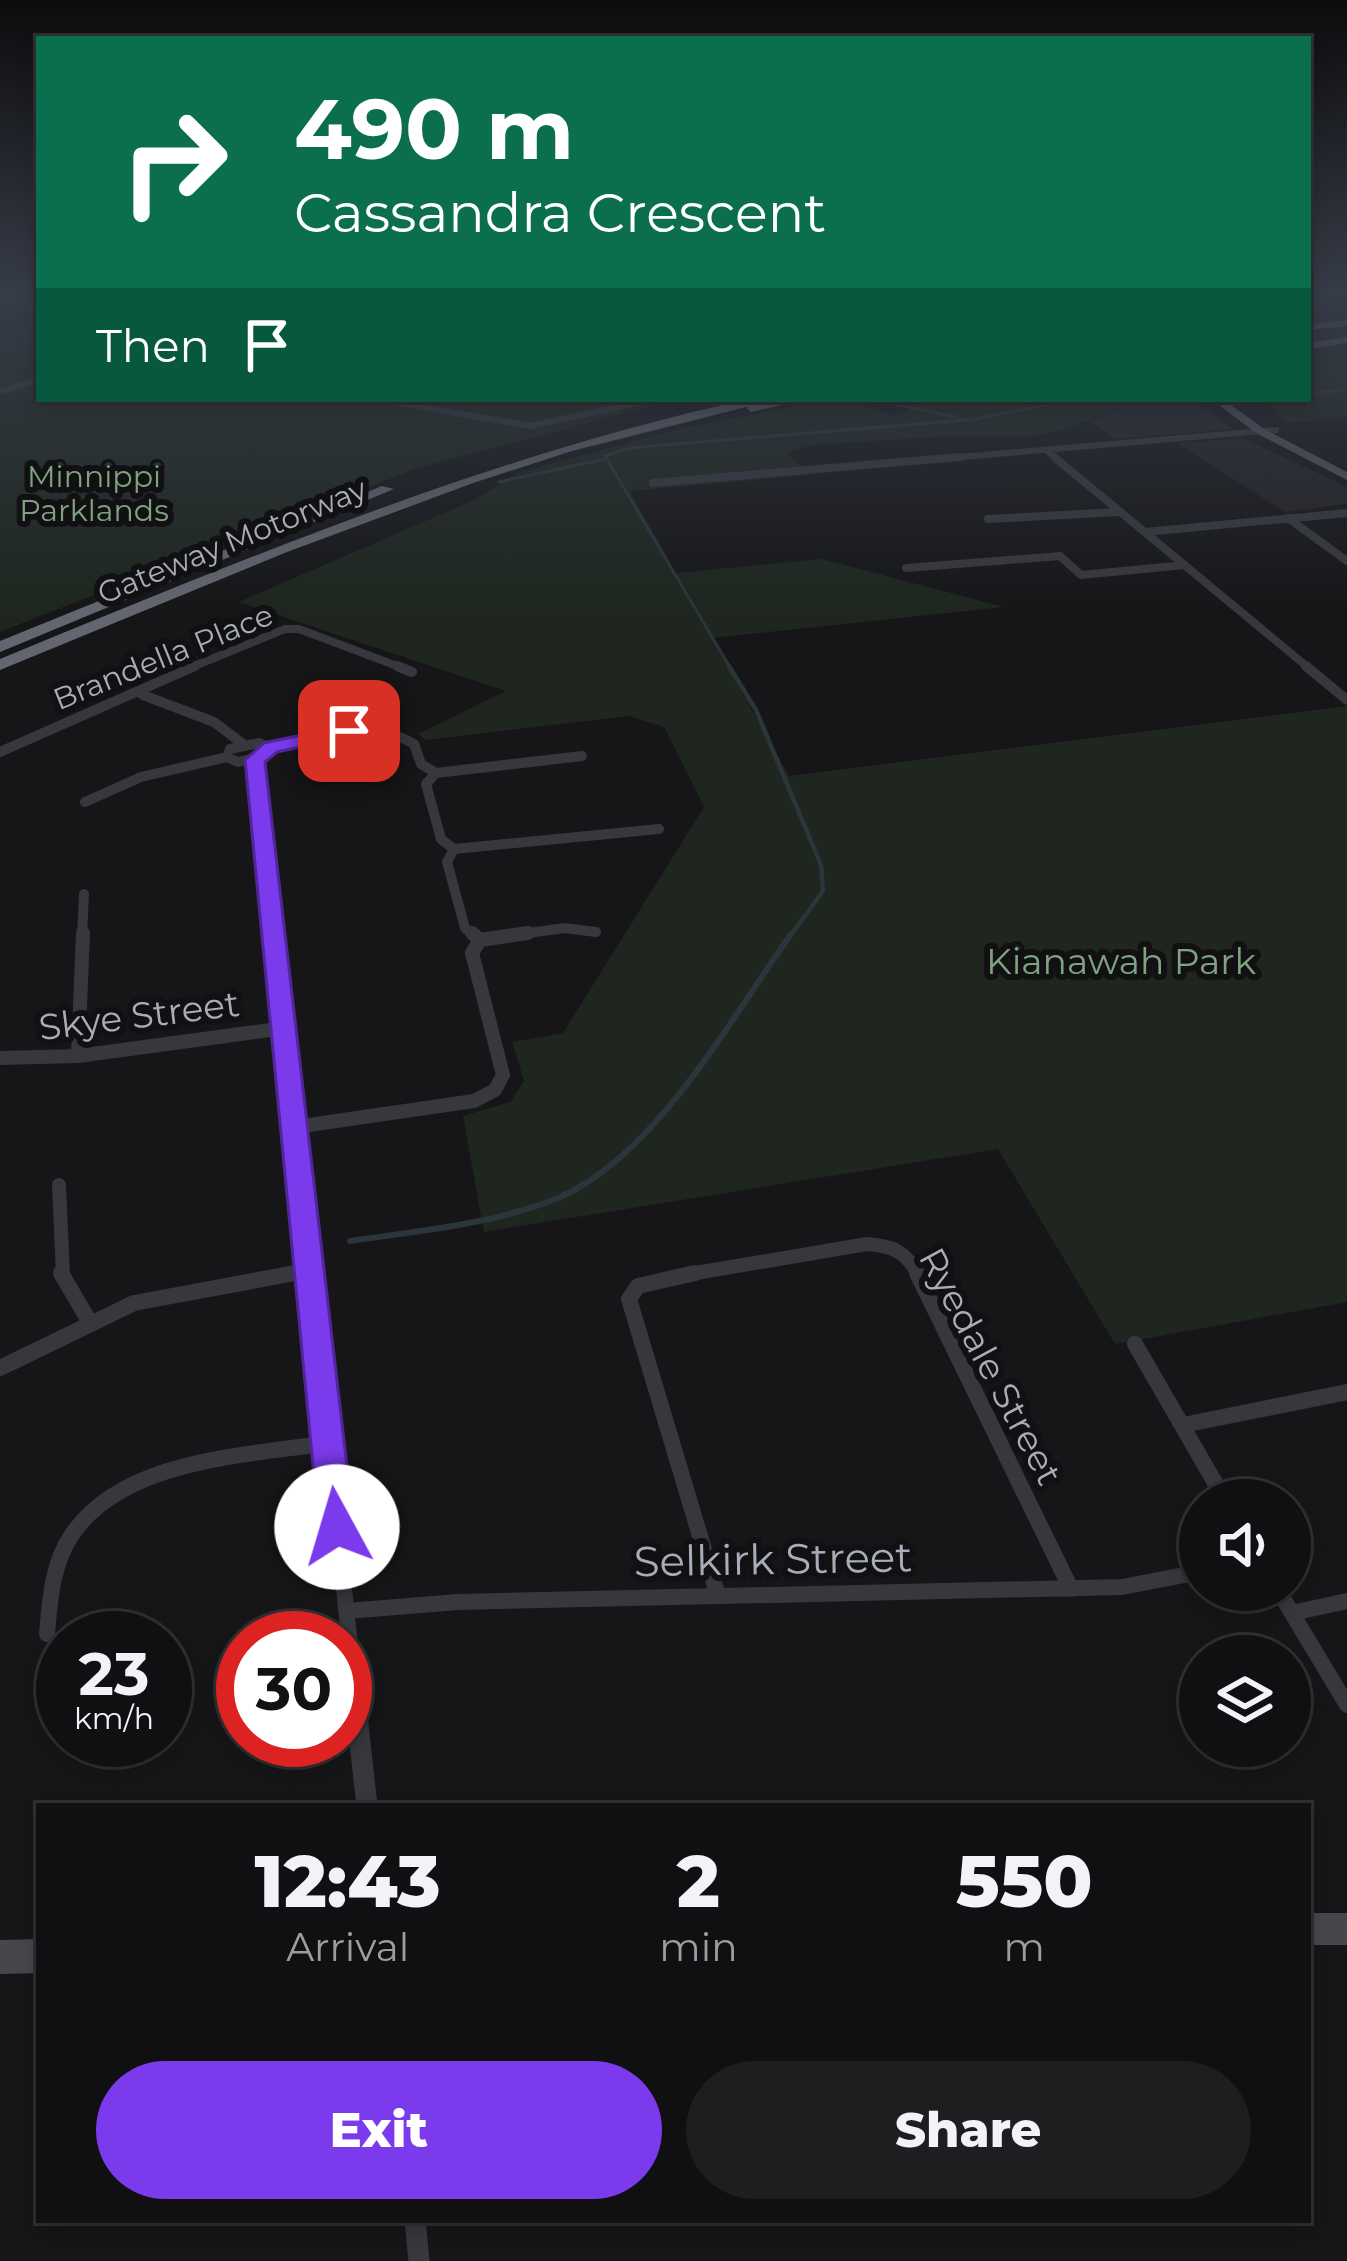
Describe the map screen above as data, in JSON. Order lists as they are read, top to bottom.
{
  "streets": {
    "highway": ["Gateway Motorway"],
    "street": [
      "Brandella Place",
      "Skye Street",
      "Ryedale Street",
      "Selkirk Street"
    ]
  },
  "crossings": [
    ["Ryedale Street", "Selkirk Street"]
  ],
  "parks": ["Minnippi Parklands", "Kianawah Park"],
  "page": {
    "turn": ["490 m", "Cassandra Crescent"],
    "then": "Then",
    "speed": "23 km/h",
    "limit": "30",
    "eta": [
      "12:43",
      "Arrival",
      "2",
      "min",
      "550",
      "m"
    ],
    "buttons": ["Exit", "Share"]
  }
}
